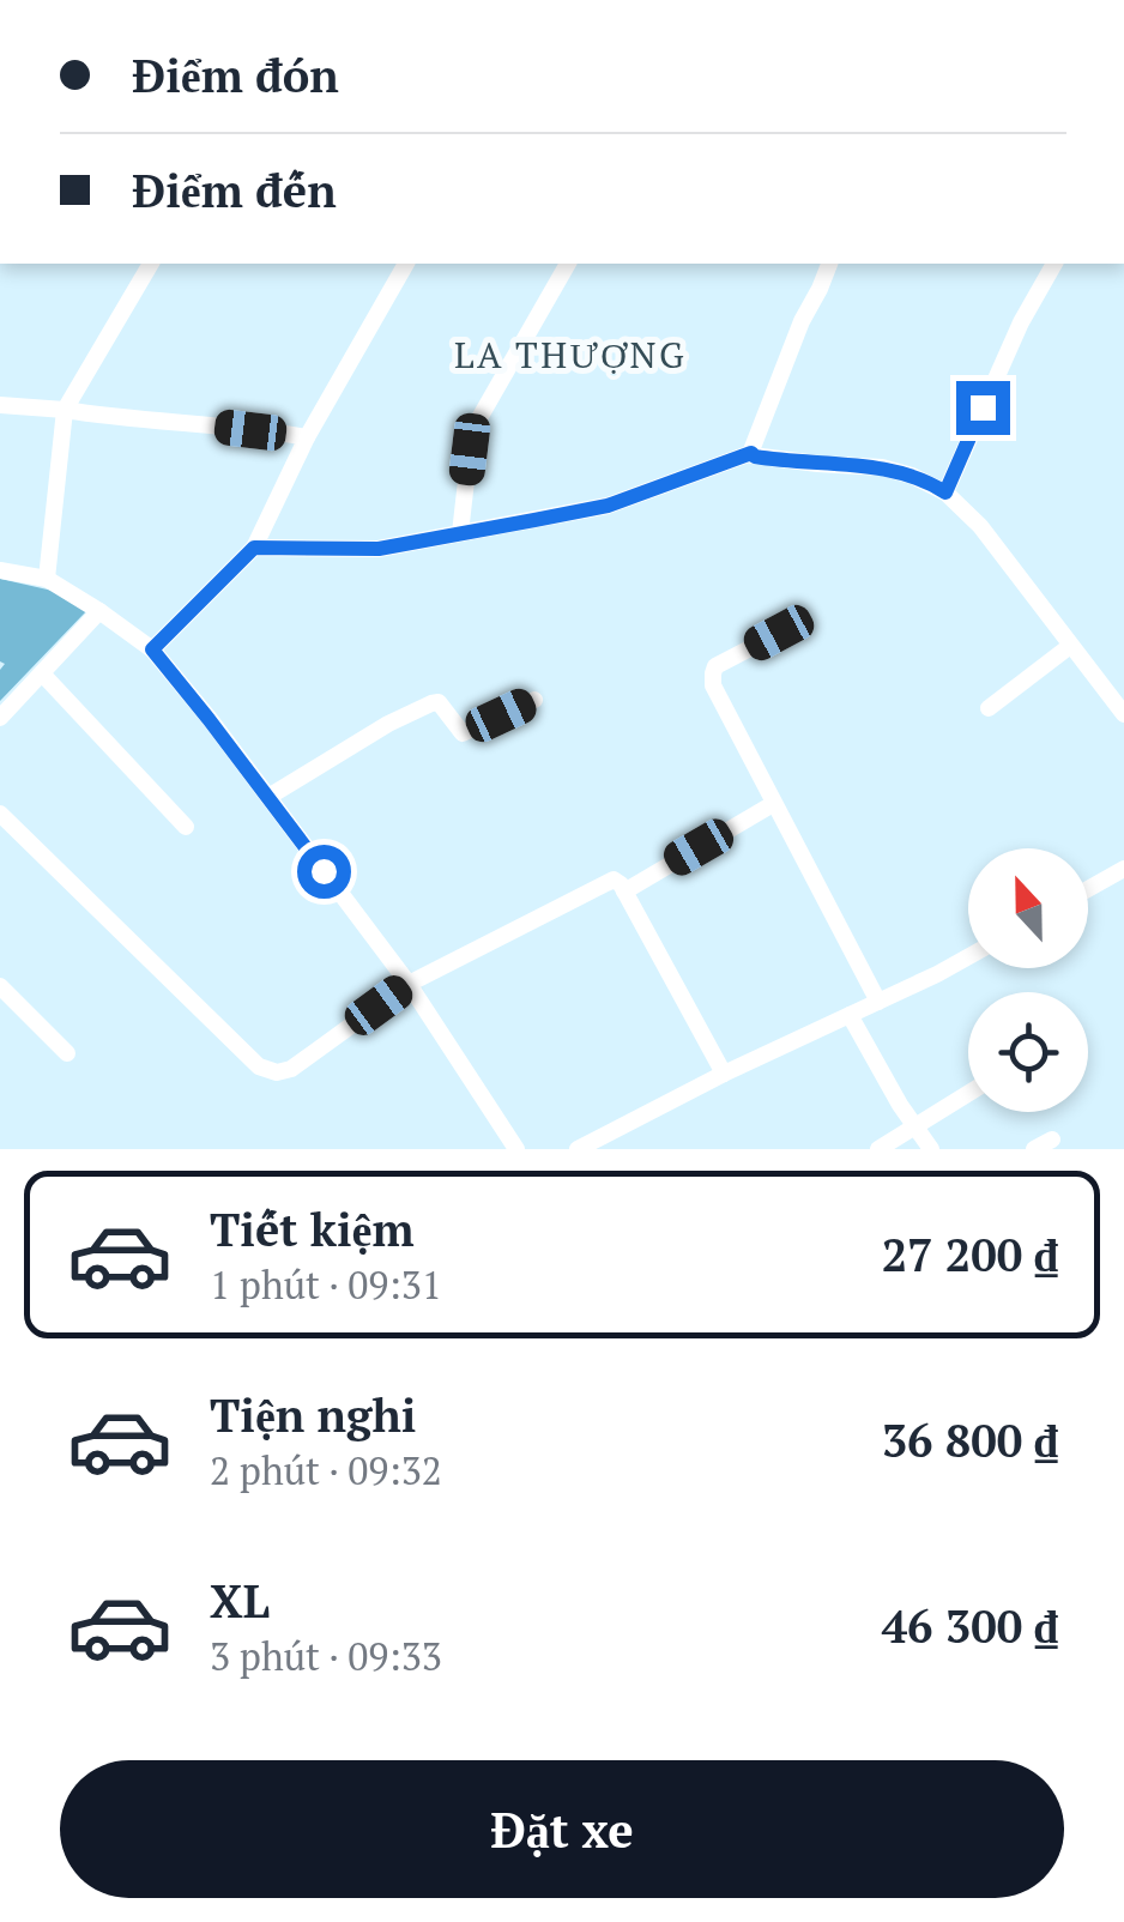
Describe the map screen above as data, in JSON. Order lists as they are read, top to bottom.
{
  "districts": ["LA THƯỢNG"],
  "north": "top",
  "page": {
    "banner": ["Điểm đón", "Điểm đến"],
    "list": [
      {
        "name": "Tiết kiệm",
        "note": "1 phút · 09:31",
        "value": "27 200 ₫"
      },
      {
        "name": "Tiện nghi",
        "note": "2 phút · 09:32",
        "value": "36 800 ₫"
      },
      {
        "name": "XL",
        "note": "3 phút · 09:33",
        "value": "46 300 ₫"
      }
    ],
    "buttons": "Đặt xe"
  }
}
